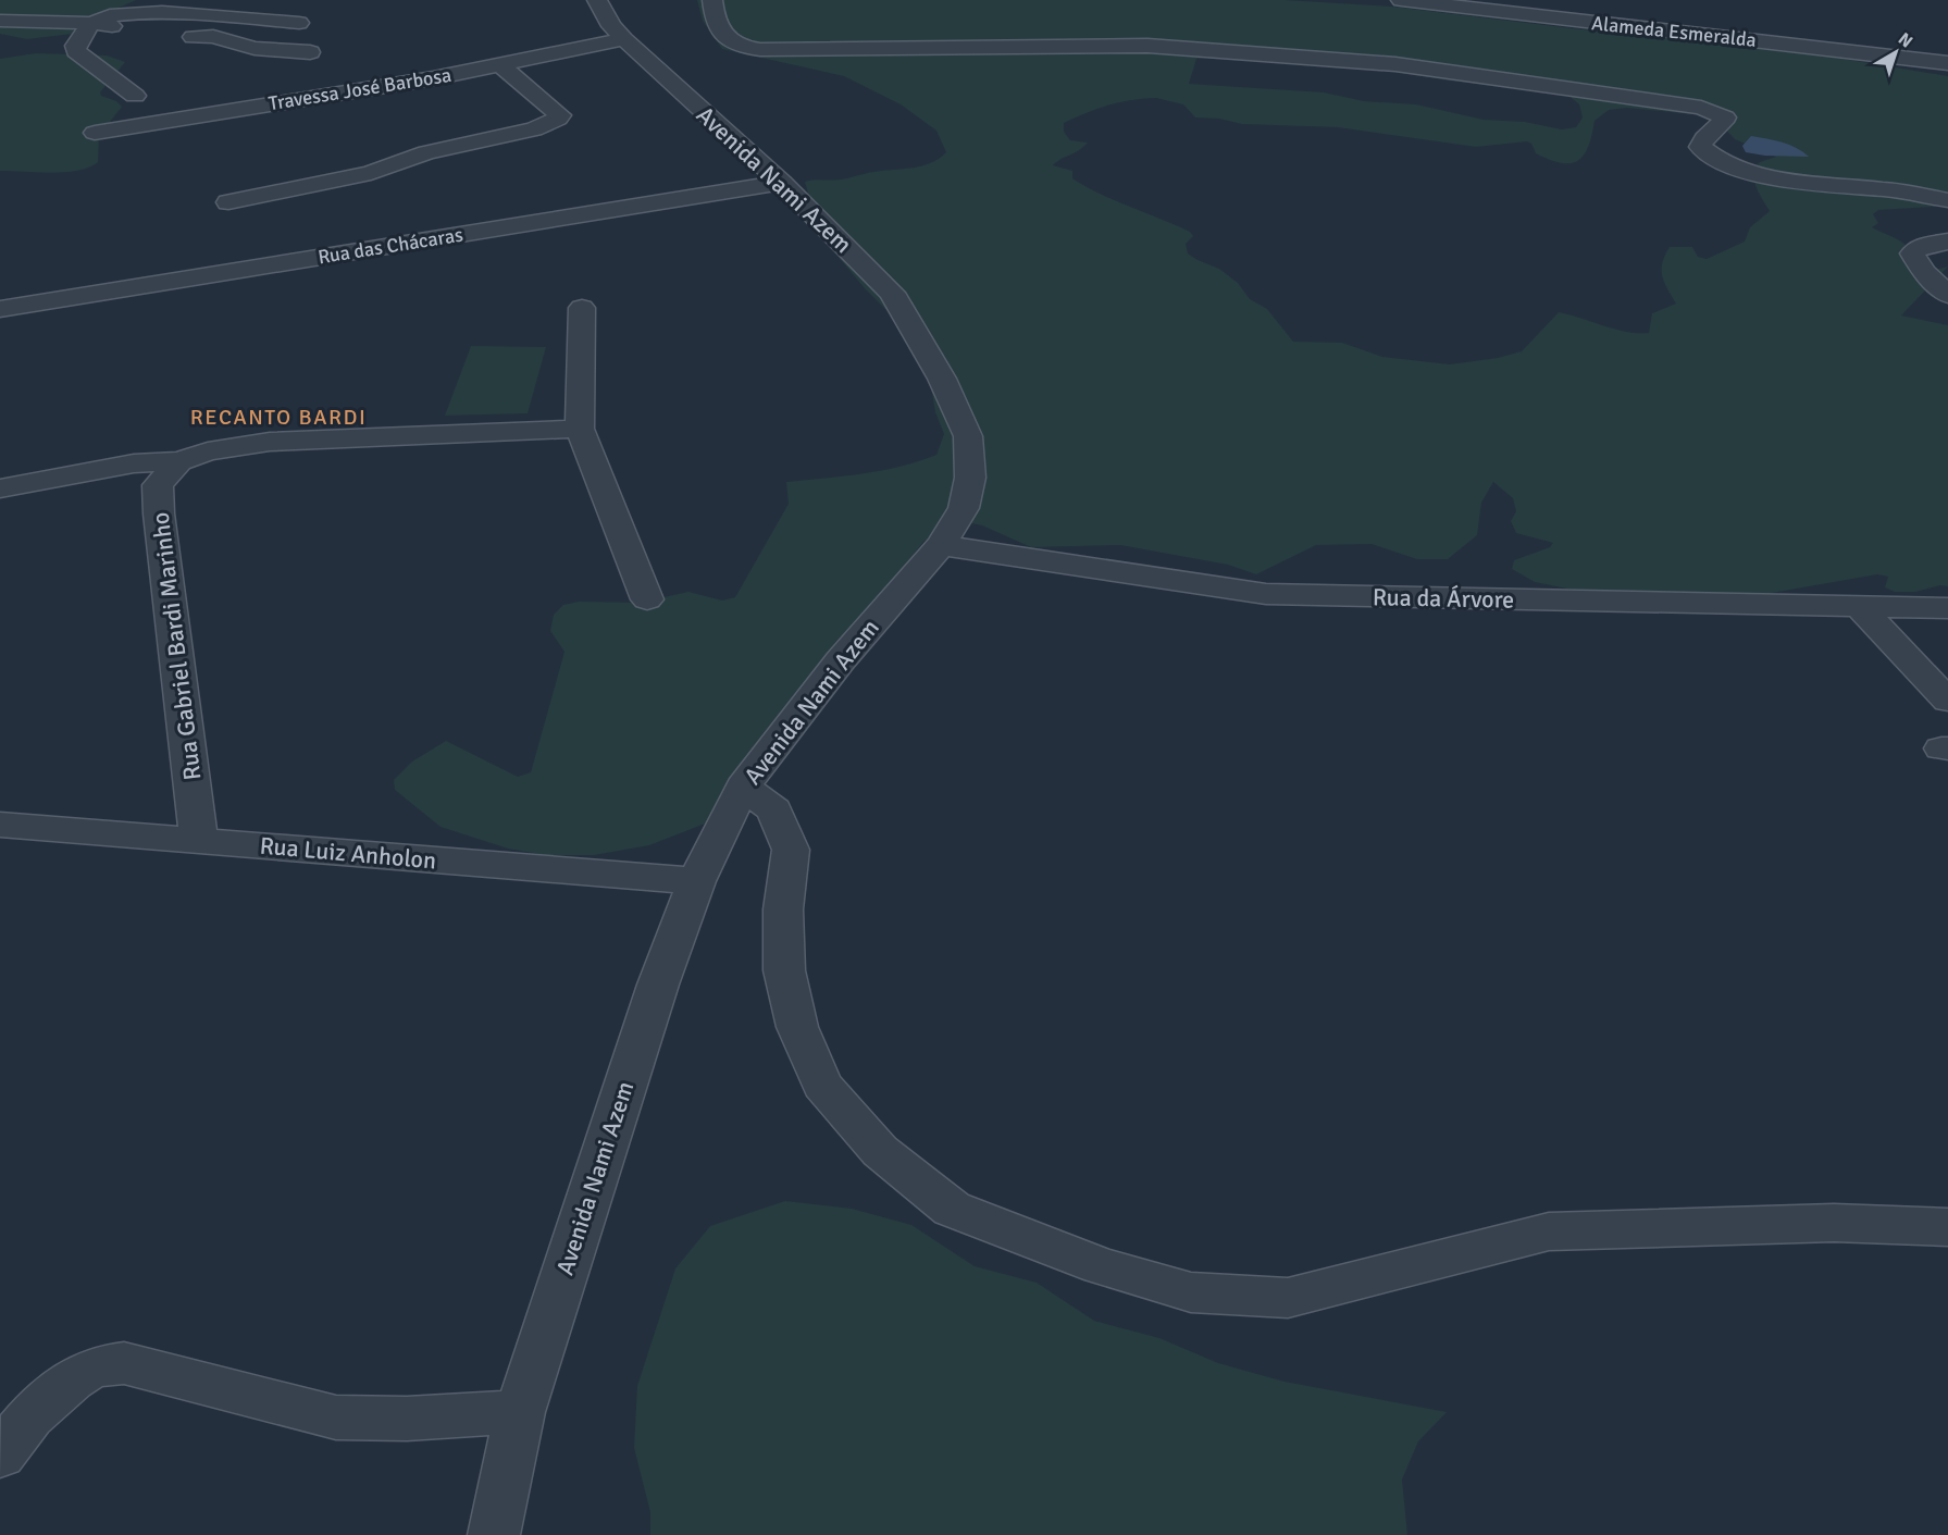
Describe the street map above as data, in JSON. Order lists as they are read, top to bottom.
{
  "streets": {
    "street": [
      "Alameda Esmeralda",
      "Travessa José Barbosa",
      "Avenida Nami Azem",
      "Rua das Chácaras",
      "Rua da Árvore",
      "Rua Gabriel Bardi Marinho",
      "Rua Luiz Anholon"
    ]
  },
  "crossings": [
    ["Travessa José Barbosa", "Avenida Nami Azem"],
    ["Avenida Nami Azem", "Rua das Chácaras"],
    ["Avenida Nami Azem", "Rua da Árvore"],
    ["Avenida Nami Azem", "Rua Luiz Anholon"],
    ["Rua Gabriel Bardi Marinho", "Rua Luiz Anholon"]
  ],
  "districts": ["RECANTO BARDI"],
  "north": "top right"
}
